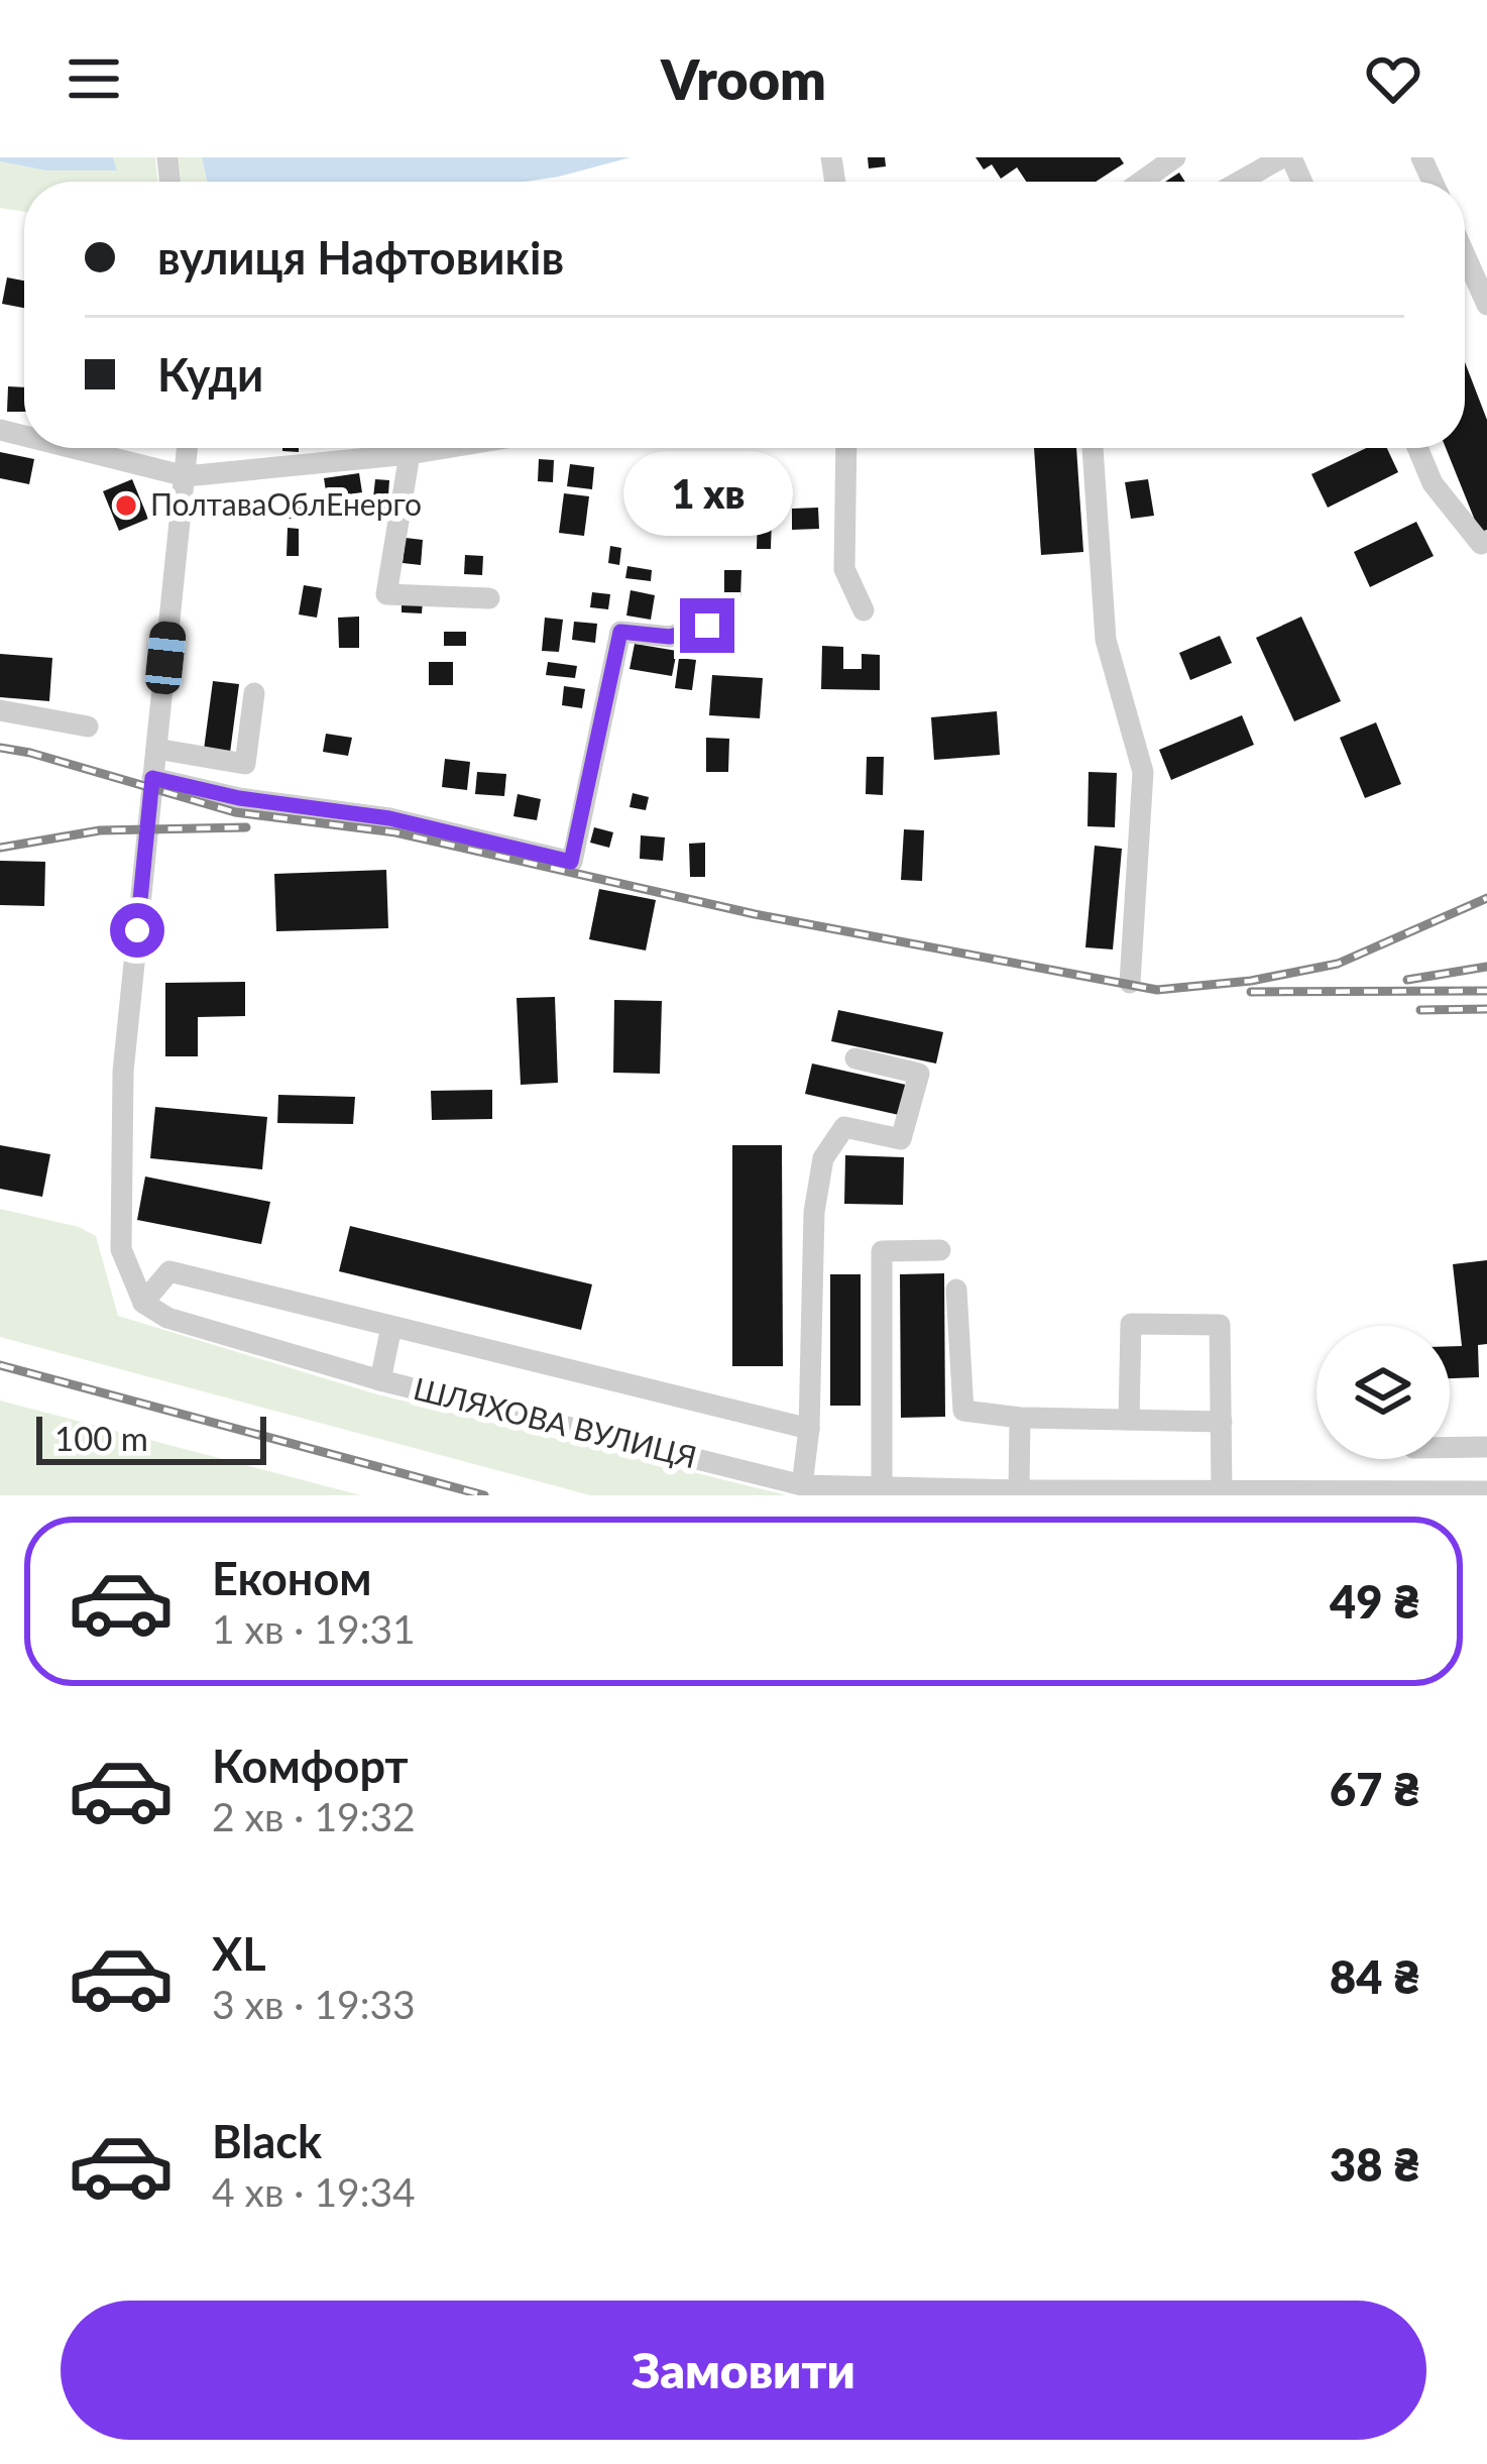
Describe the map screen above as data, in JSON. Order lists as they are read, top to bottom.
{
  "streets": {
    "street": ["ШЛЯХОВА ВУЛИЦЯ"]
  },
  "places": ["ПолтаваОблЕнерго"],
  "scale_bar": "100 m",
  "page": {
    "header": "Vroom",
    "banner": ["вулиця Нафтовиків", "Куди"],
    "bubble": "1 хв",
    "scale": "100 m",
    "list": [
      {
        "name": "Економ",
        "note": "1 хв · 19:31",
        "value": "49 ₴"
      },
      {
        "name": "Комфорт",
        "note": "2 хв · 19:32",
        "value": "67 ₴"
      },
      {
        "name": "XL",
        "note": "3 хв · 19:33",
        "value": "84 ₴"
      },
      {
        "name": "Black",
        "note": "4 хв · 19:34",
        "value": "38 ₴"
      }
    ],
    "buttons": "Замовити"
  }
}
